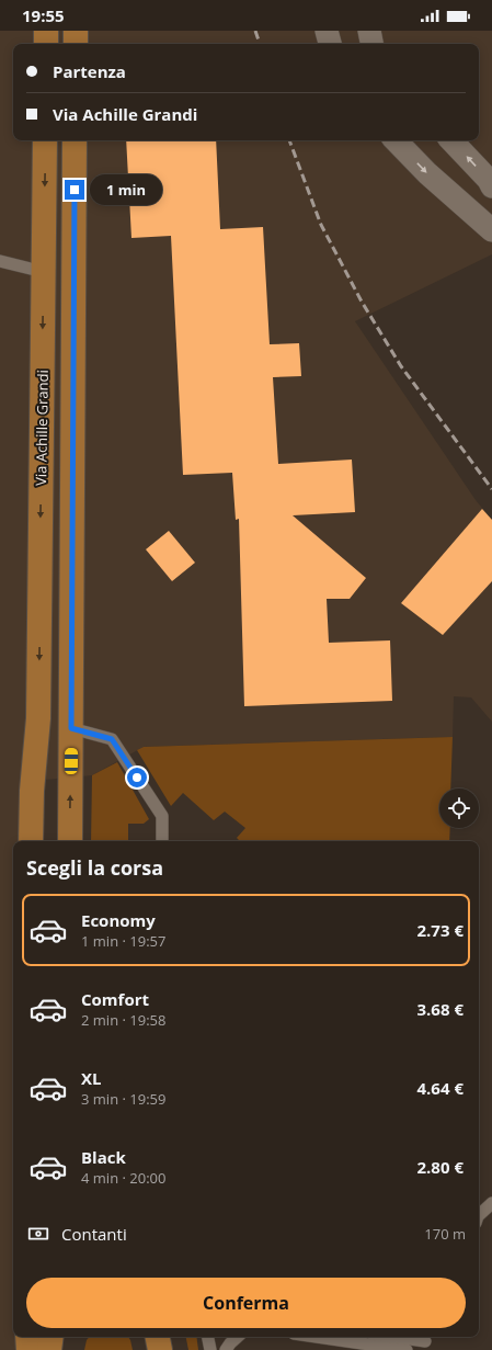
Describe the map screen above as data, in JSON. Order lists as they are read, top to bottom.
{
  "streets": {
    "main road": ["Via Achille Grandi"]
  },
  "page": {
    "status": "19:55",
    "banner": ["Partenza", "Via Achille Grandi"],
    "bubble": "1 min",
    "heading": "Scegli la corsa",
    "list": [
      {
        "name": "Economy",
        "note": "1 min · 19:57",
        "value": "2.73 €"
      },
      {
        "name": "Comfort",
        "note": "2 min · 19:58",
        "value": "3.68 €"
      },
      {
        "name": "XL",
        "note": "3 min · 19:59",
        "value": "4.64 €"
      },
      {
        "name": "Black",
        "note": "4 min · 20:00",
        "value": "2.80 €"
      }
    ],
    "pay": ["Contanti", "170 m"],
    "buttons": "Conferma"
  }
}
